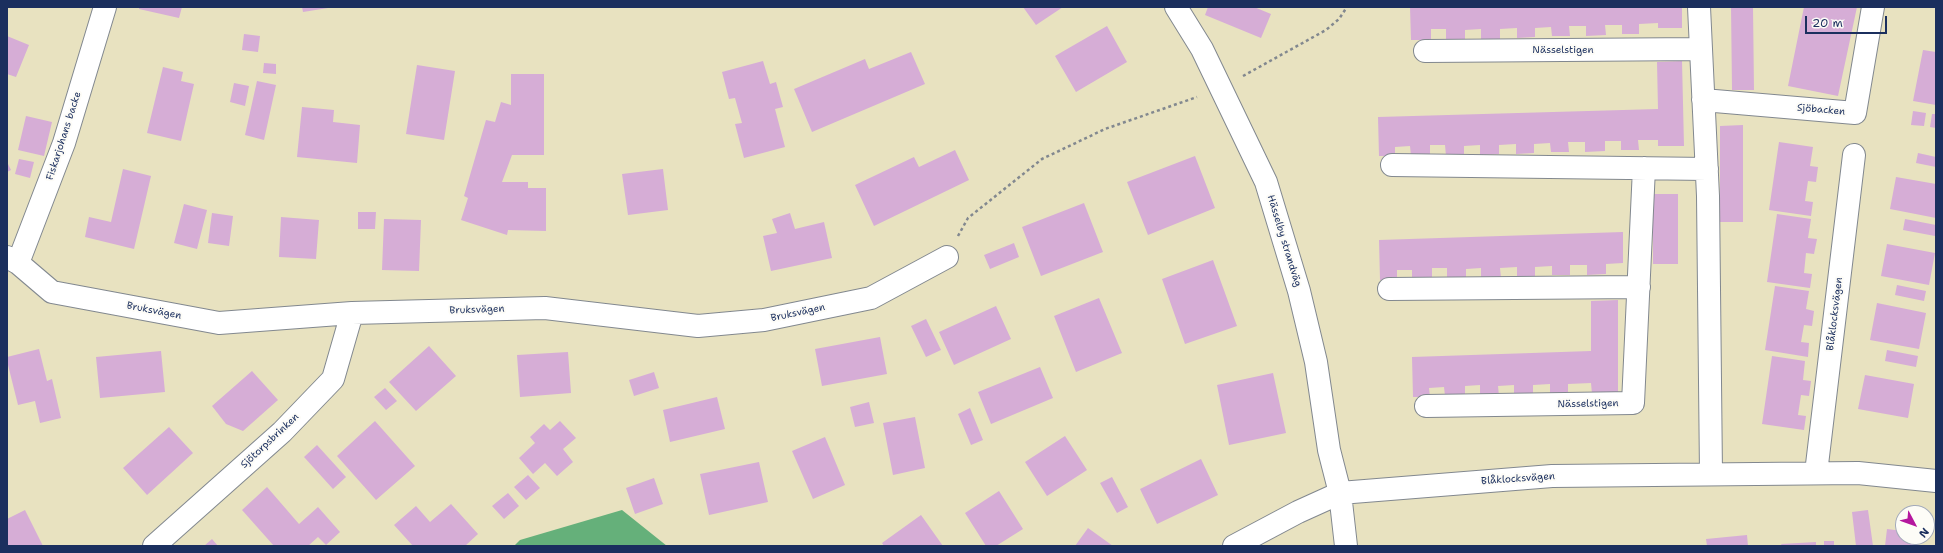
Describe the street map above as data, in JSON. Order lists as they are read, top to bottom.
{
  "streets": {
    "street": [
      "Nässelstigen",
      "Sjöbacken",
      "Fiskarjohans backe",
      "Hässelby strandväg",
      "Bruksvägen",
      "Blåklocksvägen",
      "Sjötorpsbrinken"
    ]
  },
  "crossings": [
    ["Fiskarjohans backe", "Bruksvägen"],
    ["Hässelby strandväg", "Blåklocksvägen"],
    ["Bruksvägen", "Sjötorpsbrinken"]
  ],
  "scale_bar": "20 m",
  "north": "bottom right"
}
